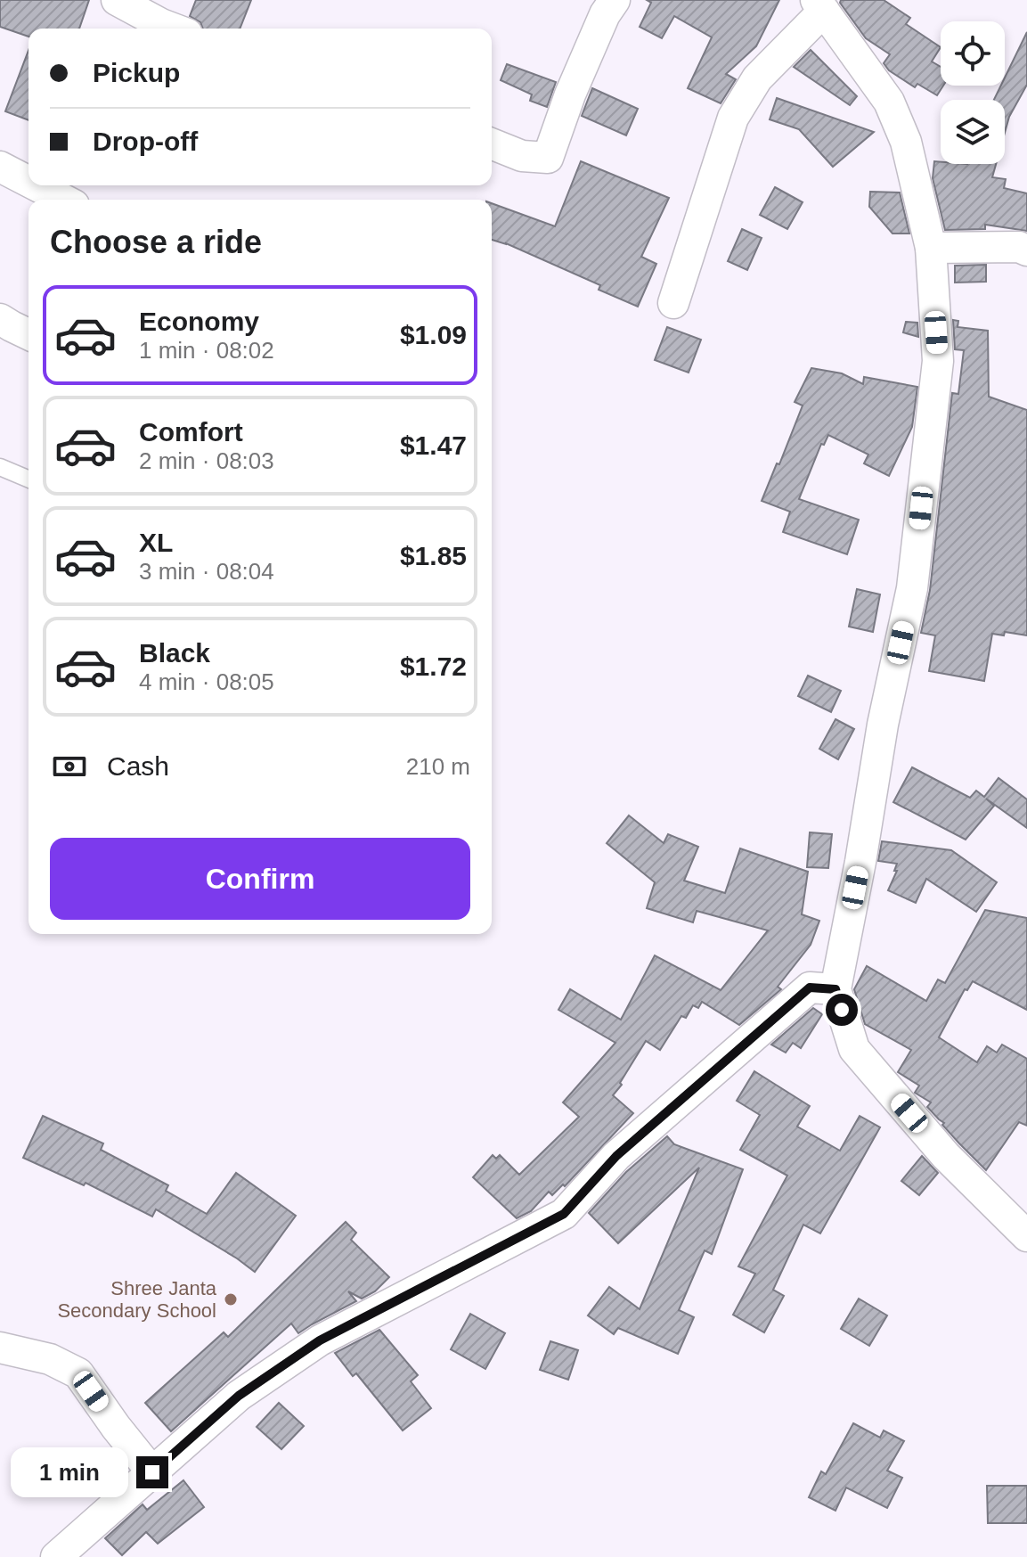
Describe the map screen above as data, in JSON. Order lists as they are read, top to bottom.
{
  "places": ["Shree Janta Secondary School"],
  "page": {
    "banner": ["Pickup", "Drop-off"],
    "heading": "Choose a ride",
    "list": [
      {
        "name": "Economy",
        "note": "1 min · 08:02",
        "value": "$1.09"
      },
      {
        "name": "Comfort",
        "note": "2 min · 08:03",
        "value": "$1.47"
      },
      {
        "name": "XL",
        "note": "3 min · 08:04",
        "value": "$1.85"
      },
      {
        "name": "Black",
        "note": "4 min · 08:05",
        "value": "$1.72"
      }
    ],
    "pay": ["Cash", "210 m"],
    "buttons": "Confirm",
    "bubble": "1 min"
  }
}
